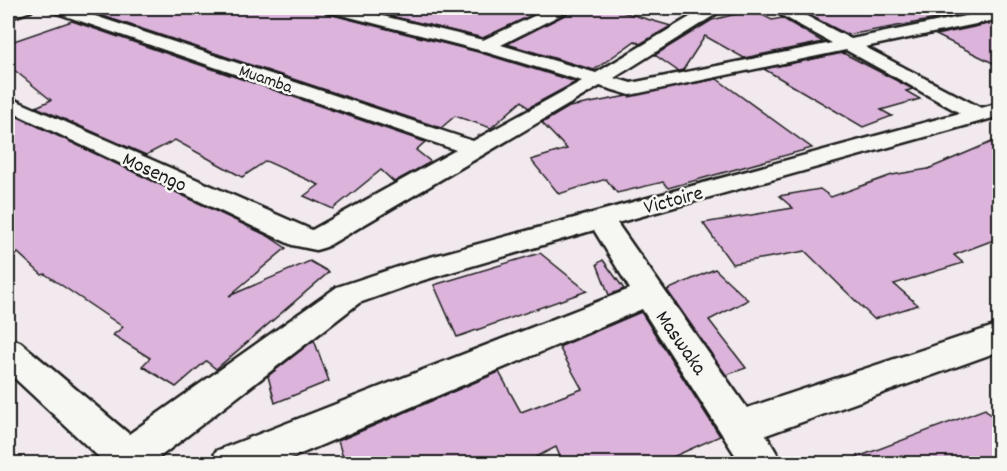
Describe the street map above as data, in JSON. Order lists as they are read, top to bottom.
{
  "streets": {
    "street": [
      "Muamba",
      "Mosengo",
      "Victoire",
      "Maswaka"
    ]
  },
  "crossings": [
    ["Muamba", "Mosengo"],
    ["Victoire", "Maswaka"]
  ]
}
